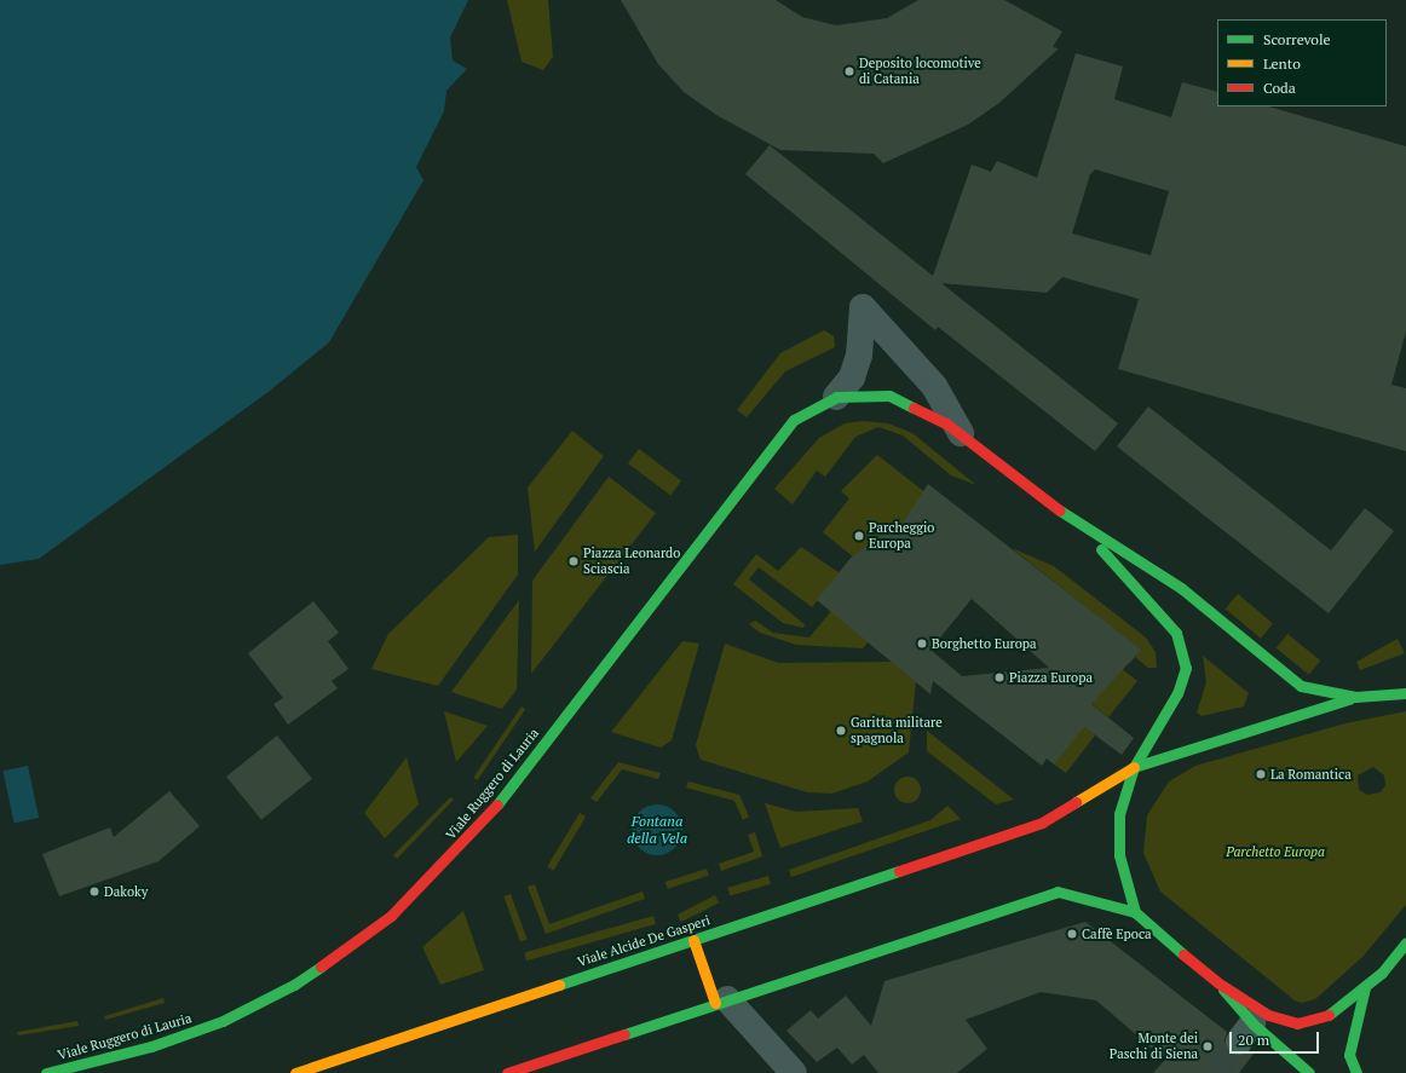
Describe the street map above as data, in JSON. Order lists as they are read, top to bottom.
{
  "streets": {
    "main road": ["Viale Ruggero di Lauria", "Viale Alcide De Gasperi"]
  },
  "water": ["Fontana della Vela"],
  "parks": ["Parchetto Europa"],
  "places": [
    "Deposito locomotive di Catania",
    "Parcheggio Europa",
    "Piazza Leonardo Sciascia",
    "Borghetto Europa",
    "Piazza Europa",
    "Garitta militare spagnola",
    "La Romantica",
    "Dakoky",
    "Caffè Epoca",
    "Monte dei Paschi di Siena"
  ],
  "legend": ["Scorrevole", "Lento", "Coda"],
  "scale_bar": "20 m"
}
